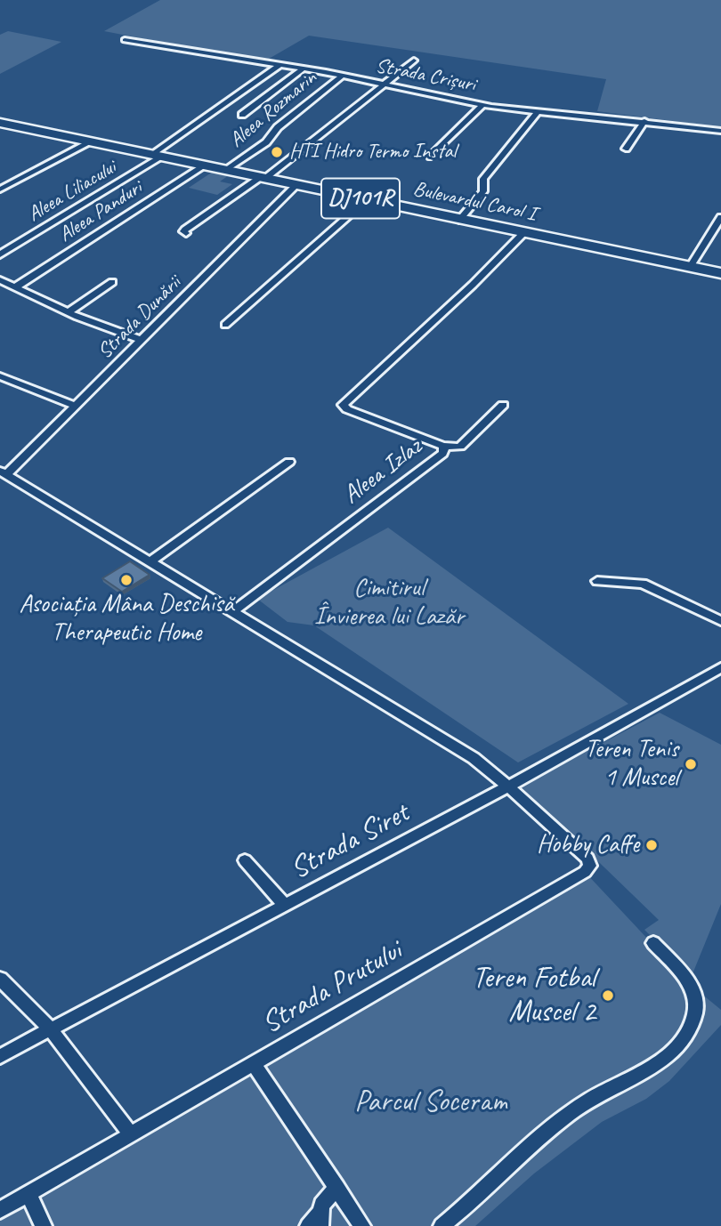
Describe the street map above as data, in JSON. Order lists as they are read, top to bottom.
{
  "streets": {
    "main road": ["DJ101R", "Bulevardul Carol I"],
    "street": [
      "Strada Crișuri",
      "Aleea Rozmarin",
      "Aleea Liliacului",
      "Aleea Panduri",
      "Strada Dunării",
      "Aleea Izlaz",
      "Strada Siret",
      "Strada Prutului"
    ]
  },
  "crossings": [
    ["Strada Crișuri", "Aleea Rozmarin"],
    ["Strada Crișuri", "Aleea Liliacului"],
    ["Aleea Rozmarin", "Bulevardul Carol I"],
    ["Aleea Liliacului", "Bulevardul Carol I"],
    ["Bulevardul Carol I", "Aleea Panduri"],
    ["Bulevardul Carol I", "Strada Dunării"],
    ["Bulevardul Carol I", "Aleea Izlaz"],
    ["Strada Siret", "Strada Prutului"]
  ],
  "parks": ["Cimitirul Învierea lui Lazăr", "Parcul Soceram"],
  "places": [
    "HTI Hidro Termo Instal",
    "Asociația Mâna Deschisă Therapeutic Home",
    "Teren Tenis 1 Muscel",
    "Hobby Caffe",
    "Teren Fotbal Muscel 2"
  ]
}
